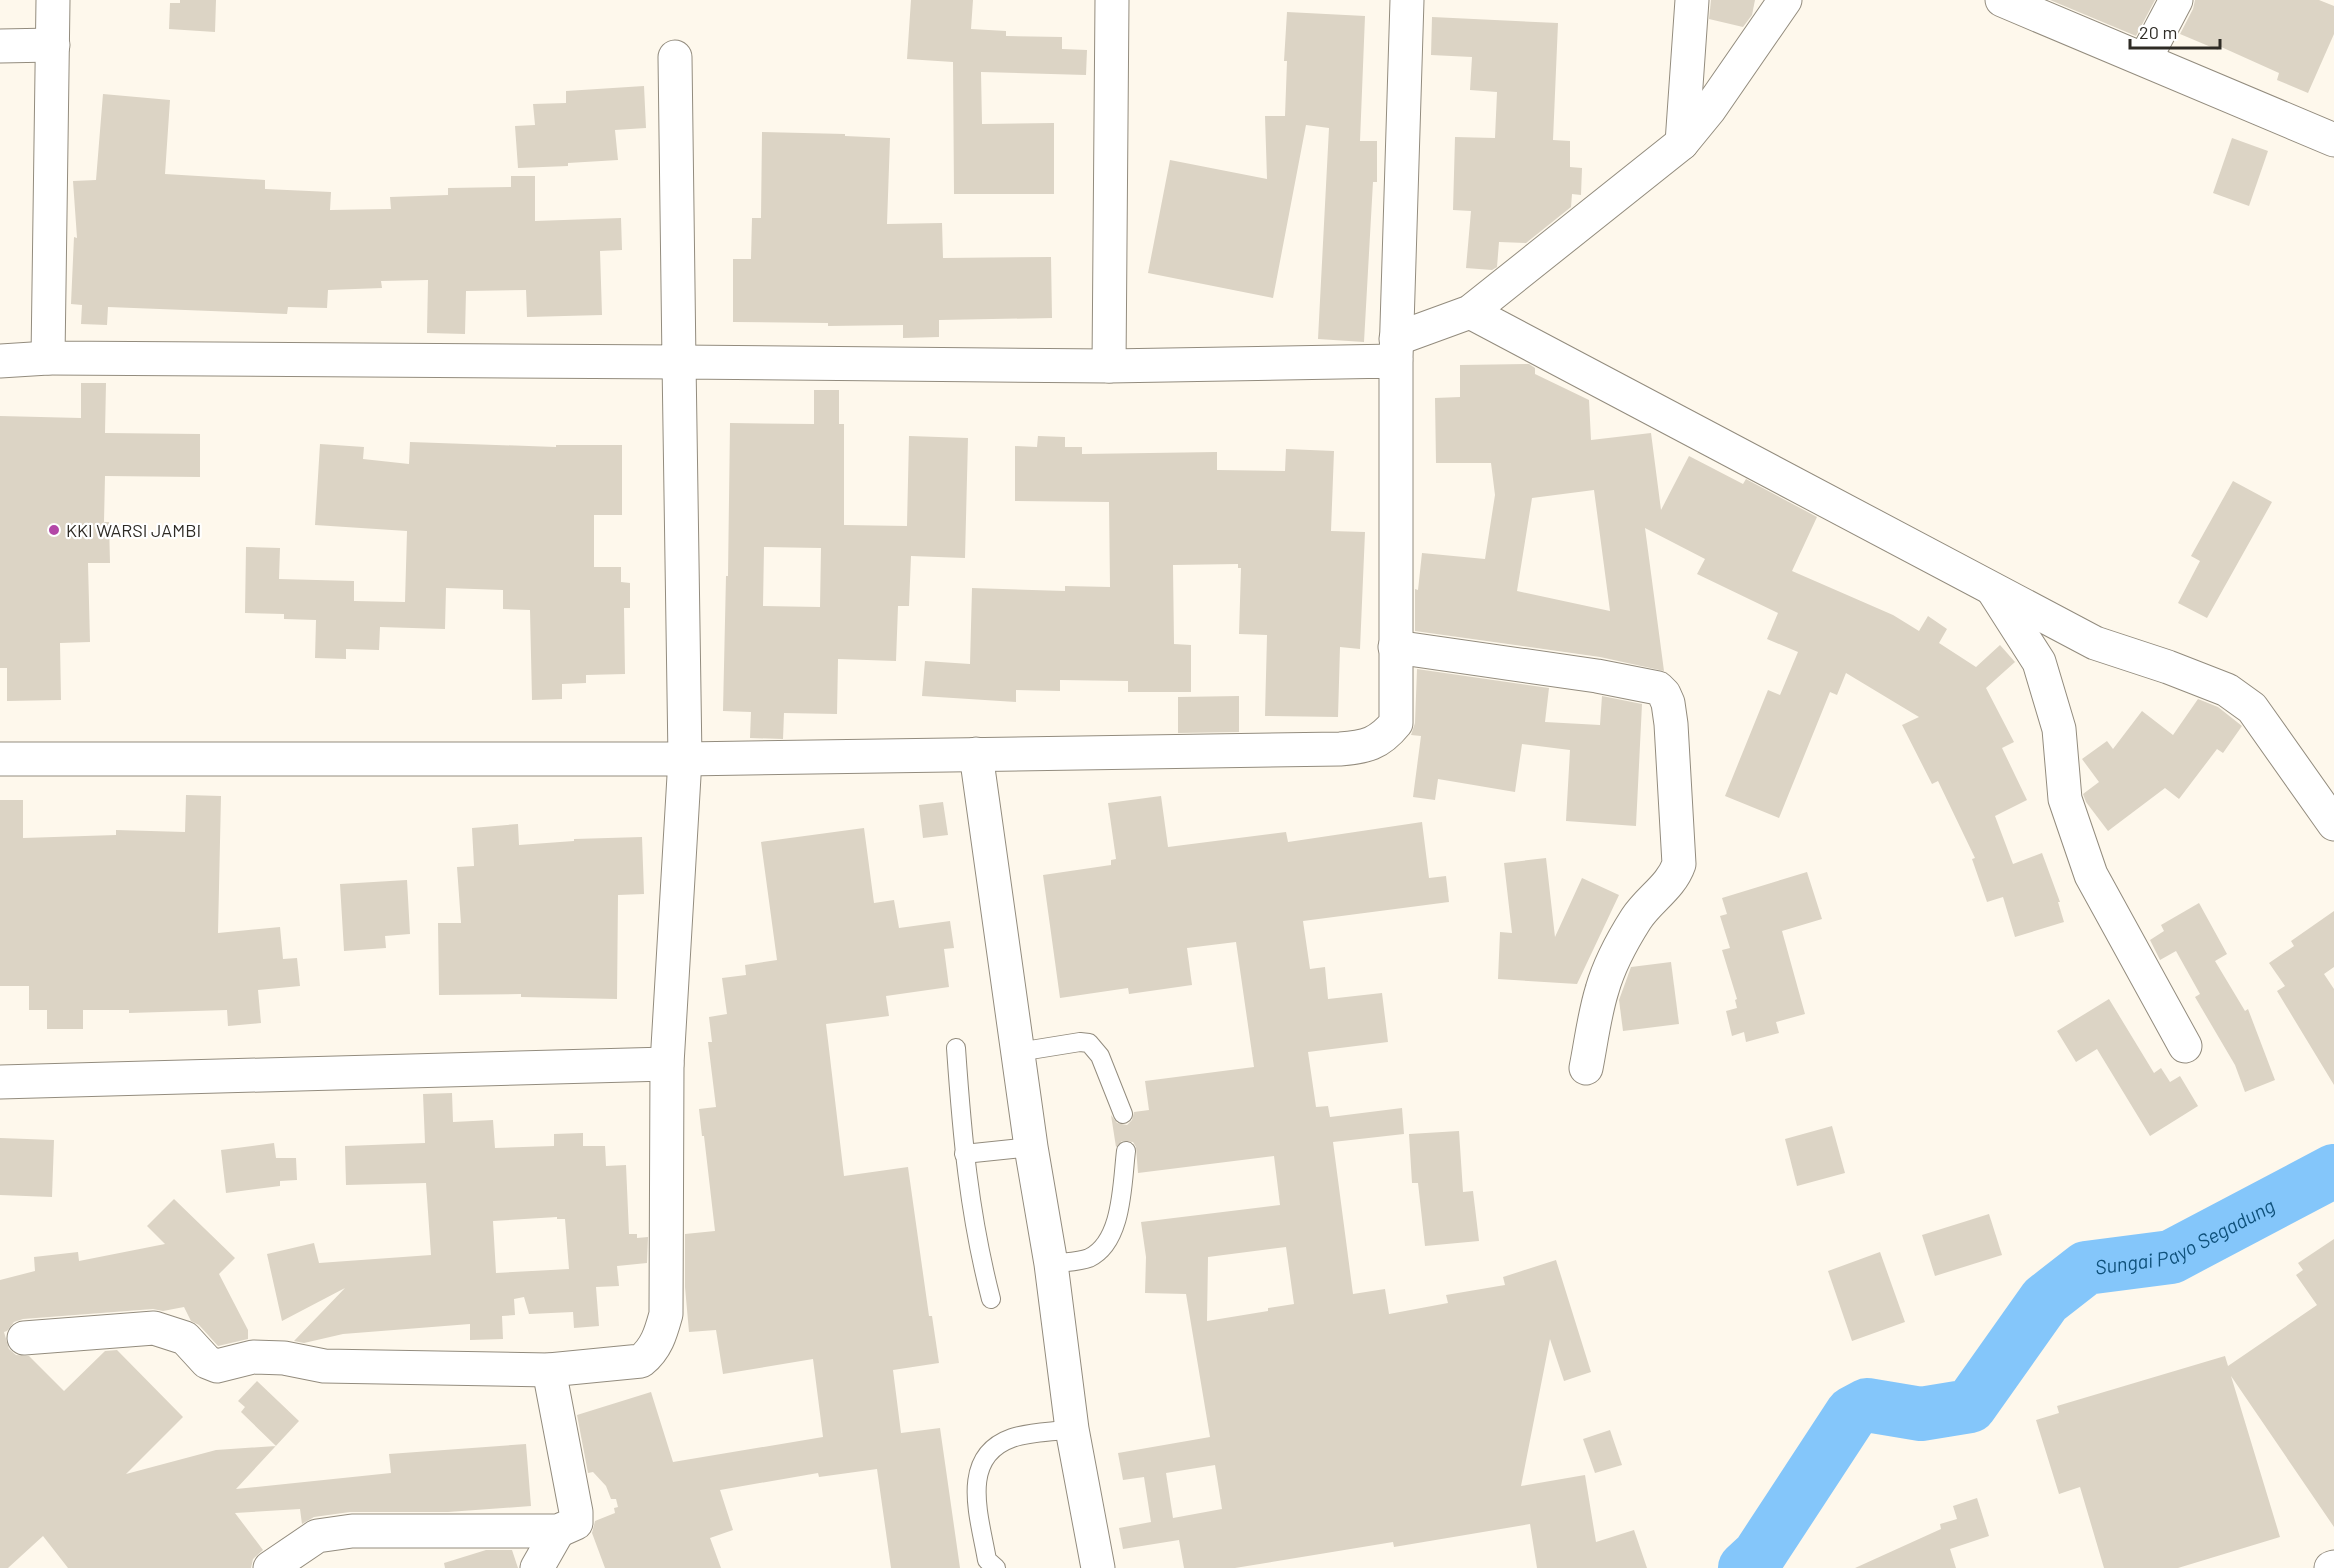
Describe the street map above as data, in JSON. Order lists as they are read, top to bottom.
{
  "water": ["Sungai Payo Segadung"],
  "places": ["KKI WARSI JAMBI"],
  "scale_bar": "20 m"
}
